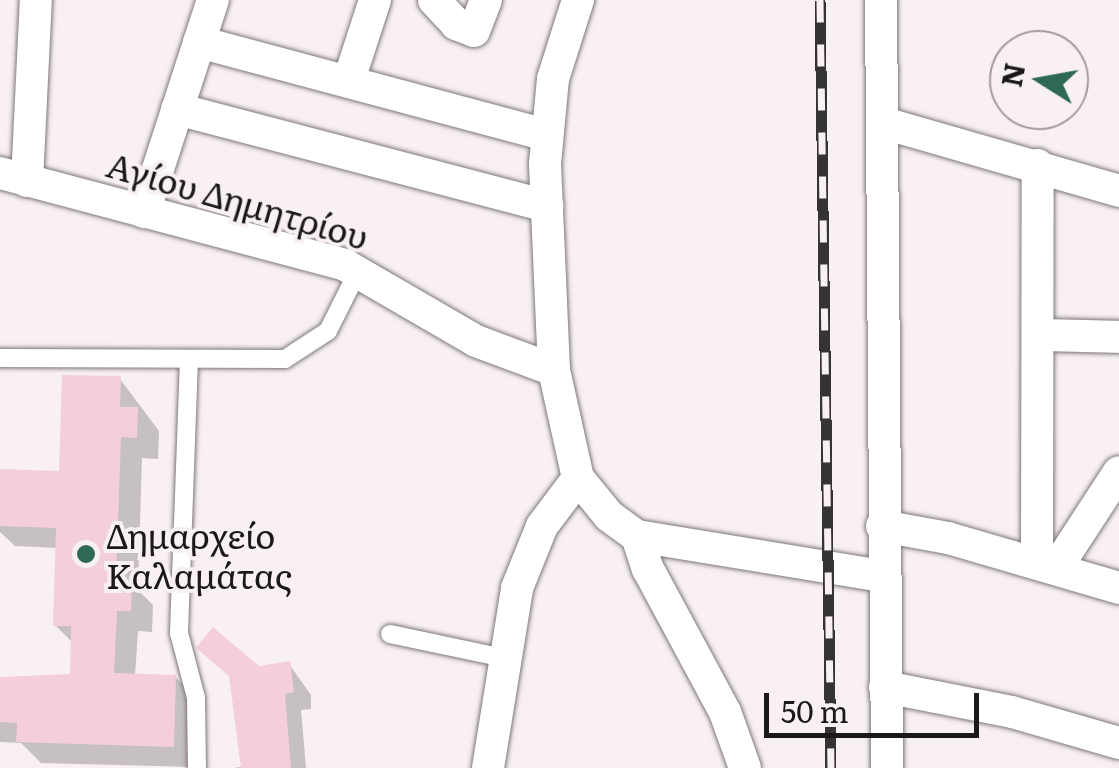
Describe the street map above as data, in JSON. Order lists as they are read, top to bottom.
{
  "streets": {
    "street": ["Αγίου Δημητρίου"]
  },
  "places": ["Δημαρχείο Καλαμάτας"],
  "scale_bar": "50 m",
  "north": "left"
}
